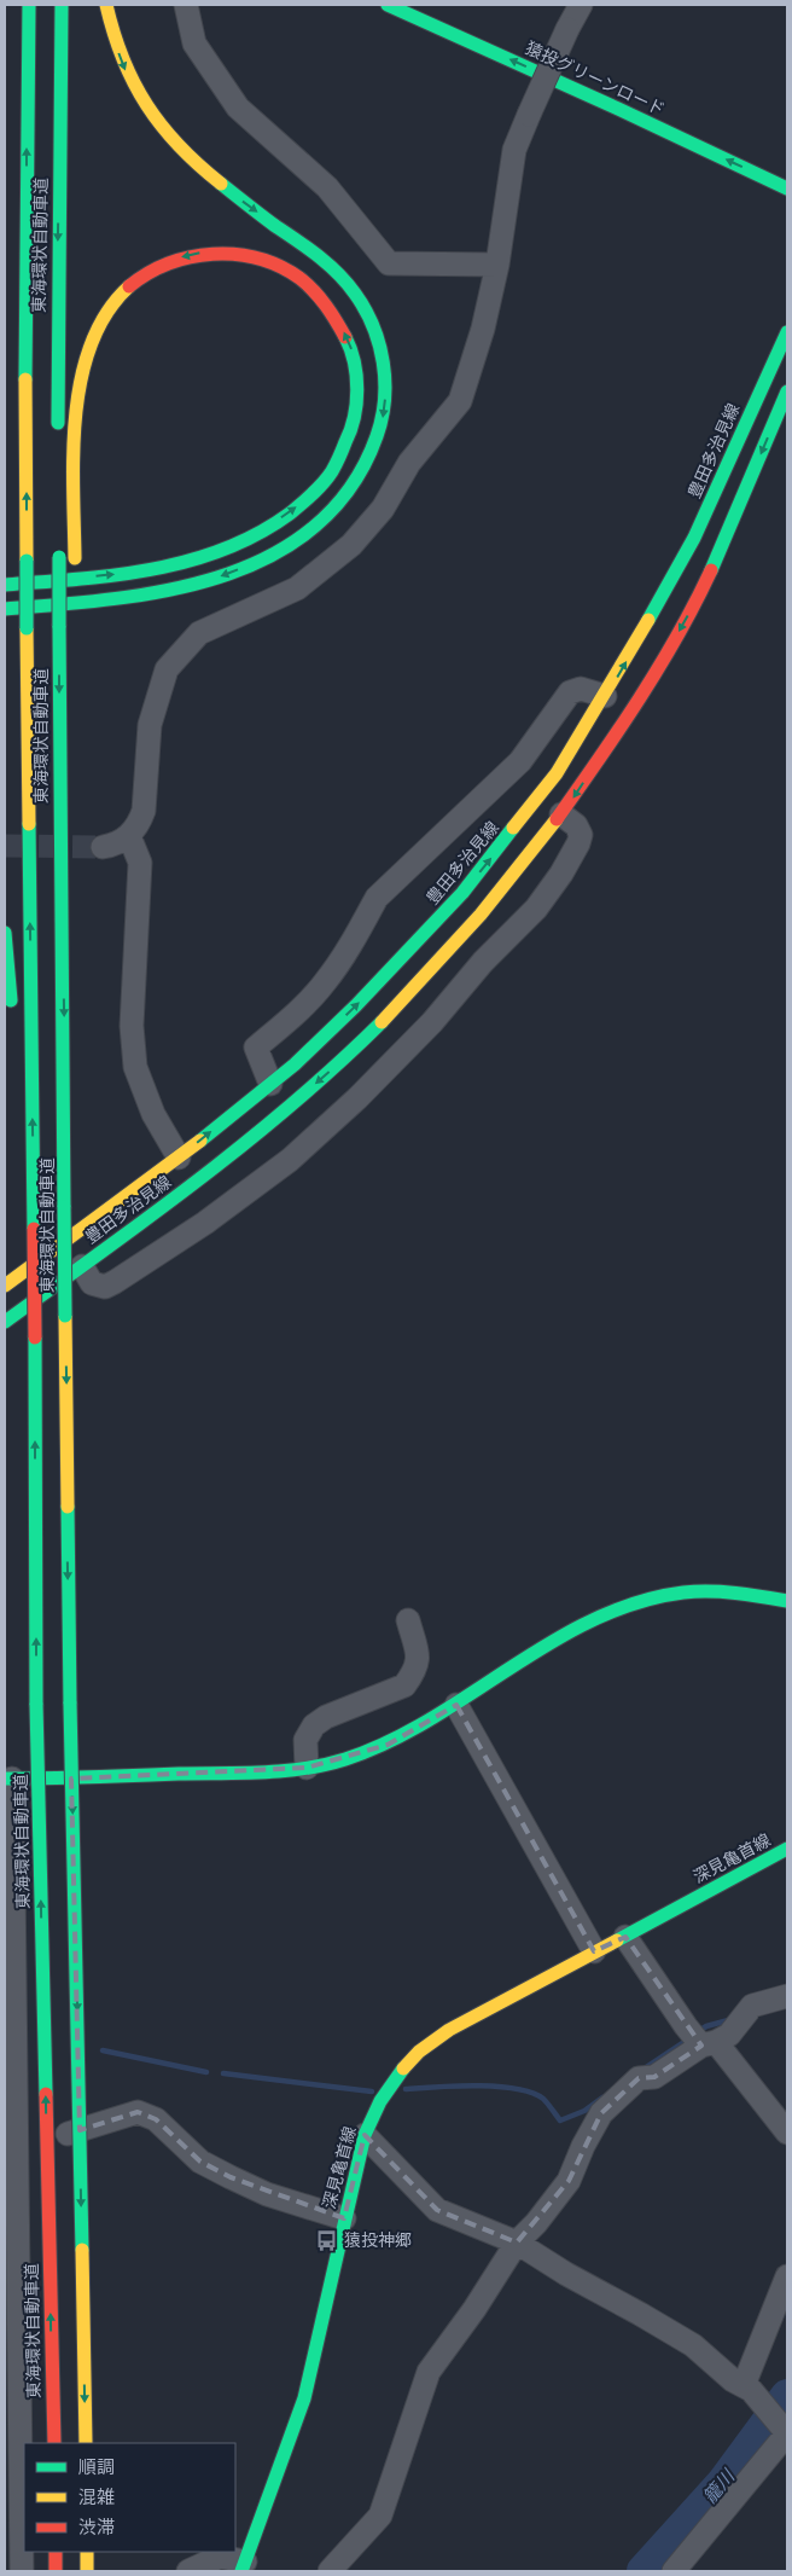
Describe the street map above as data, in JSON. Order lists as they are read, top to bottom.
{
  "streets": {
    "main road": [
      "猿投グリーンロード",
      "東海環状自動車道",
      "豊田多治見線",
      "深見亀首線"
    ]
  },
  "one_way": ["猿投グリーンロード"],
  "water": ["籠川"],
  "places": {
    "bus stop": ["猿投神郷"]
  },
  "legend": ["順調", "混雑", "渋滞"]
}
